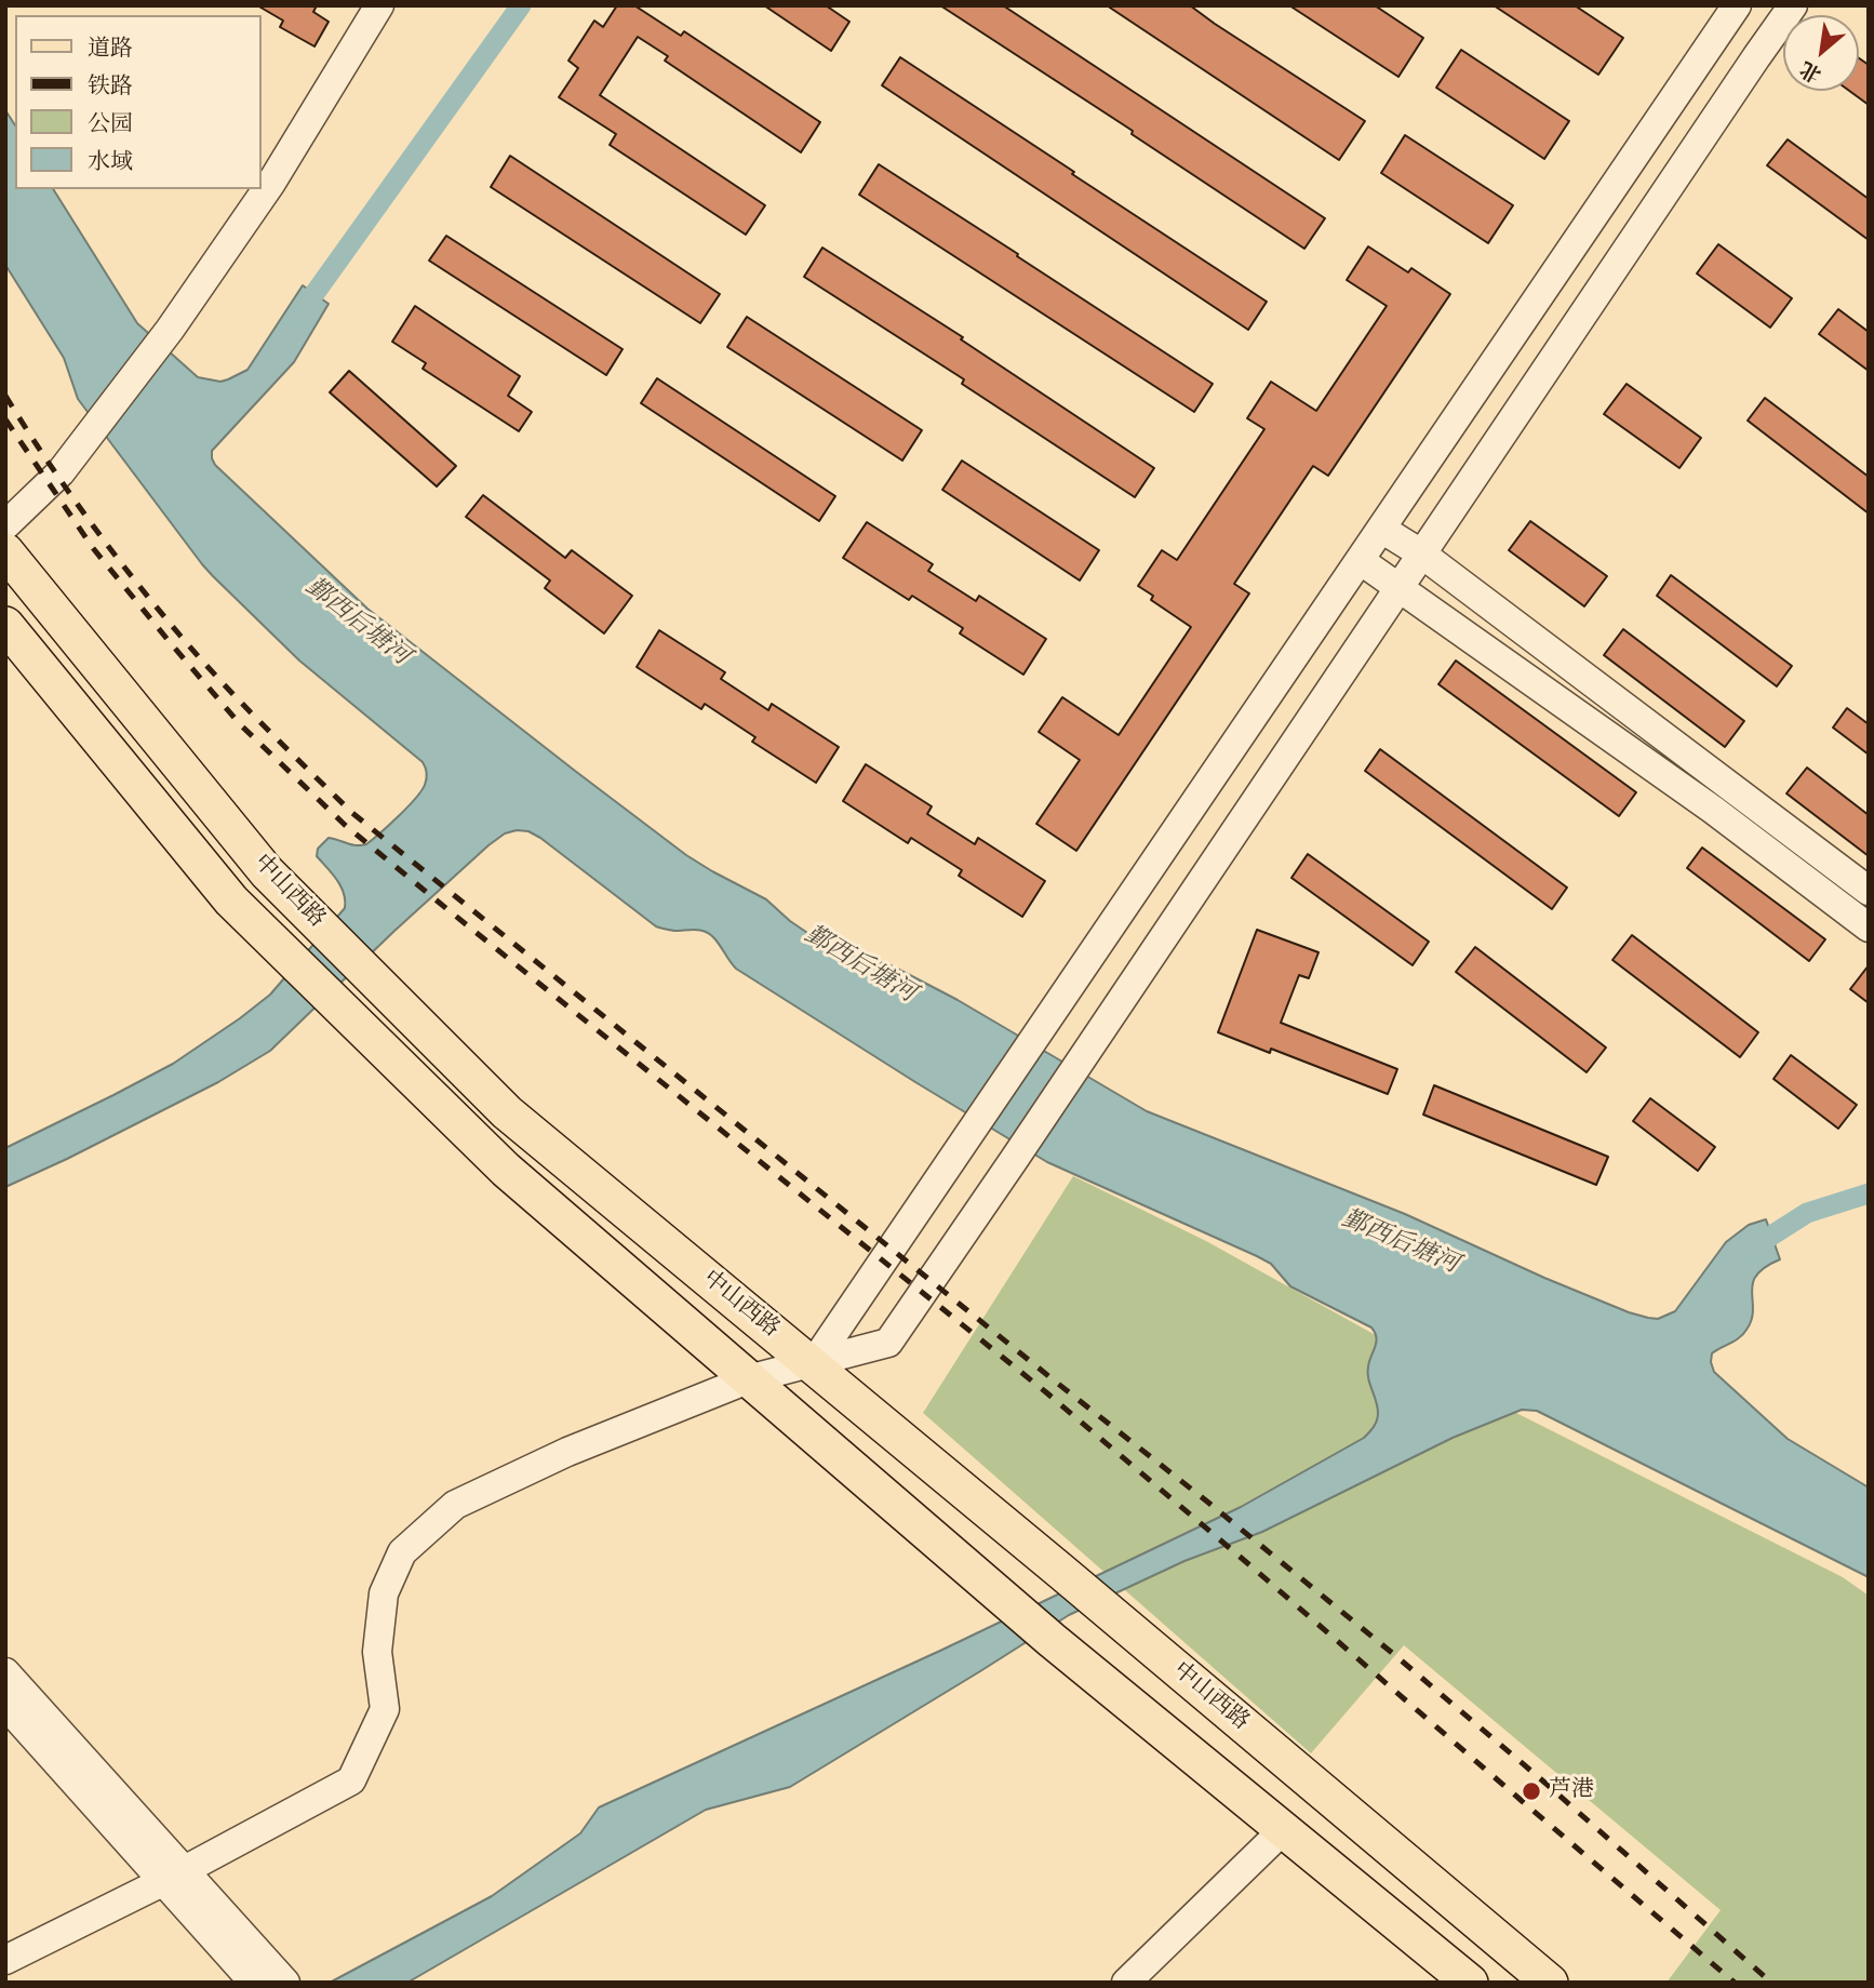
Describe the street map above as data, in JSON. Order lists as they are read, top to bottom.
{
  "streets": {
    "main road": ["中山西路"]
  },
  "water": ["鄞西后塘河"],
  "places": ["芦港"],
  "legend": [
    "道路",
    "铁路",
    "公园",
    "水域"
  ],
  "north": "bottom left"
}
